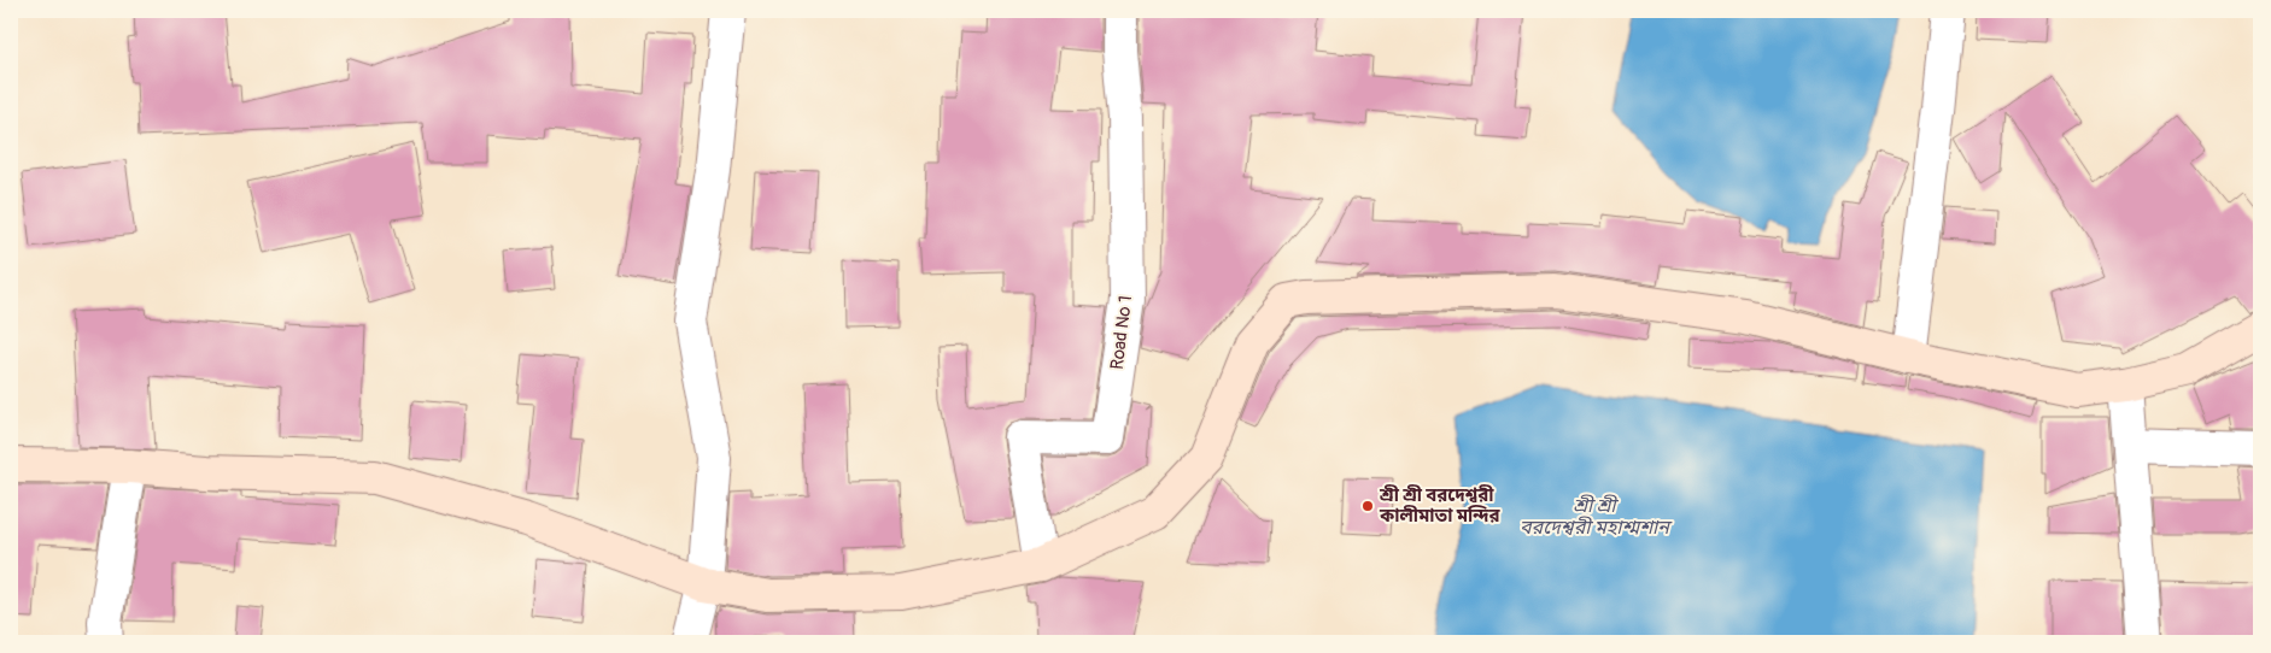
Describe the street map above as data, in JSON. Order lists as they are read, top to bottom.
{
  "streets": {
    "street": ["Road No 1"]
  },
  "water": ["শ্রী শ্রী বরদেশ্বরী মহাশ্মশান"],
  "places": ["শ্রী শ্রী বরদেশ্বরী কালীমাতা মন্দির"]
}
